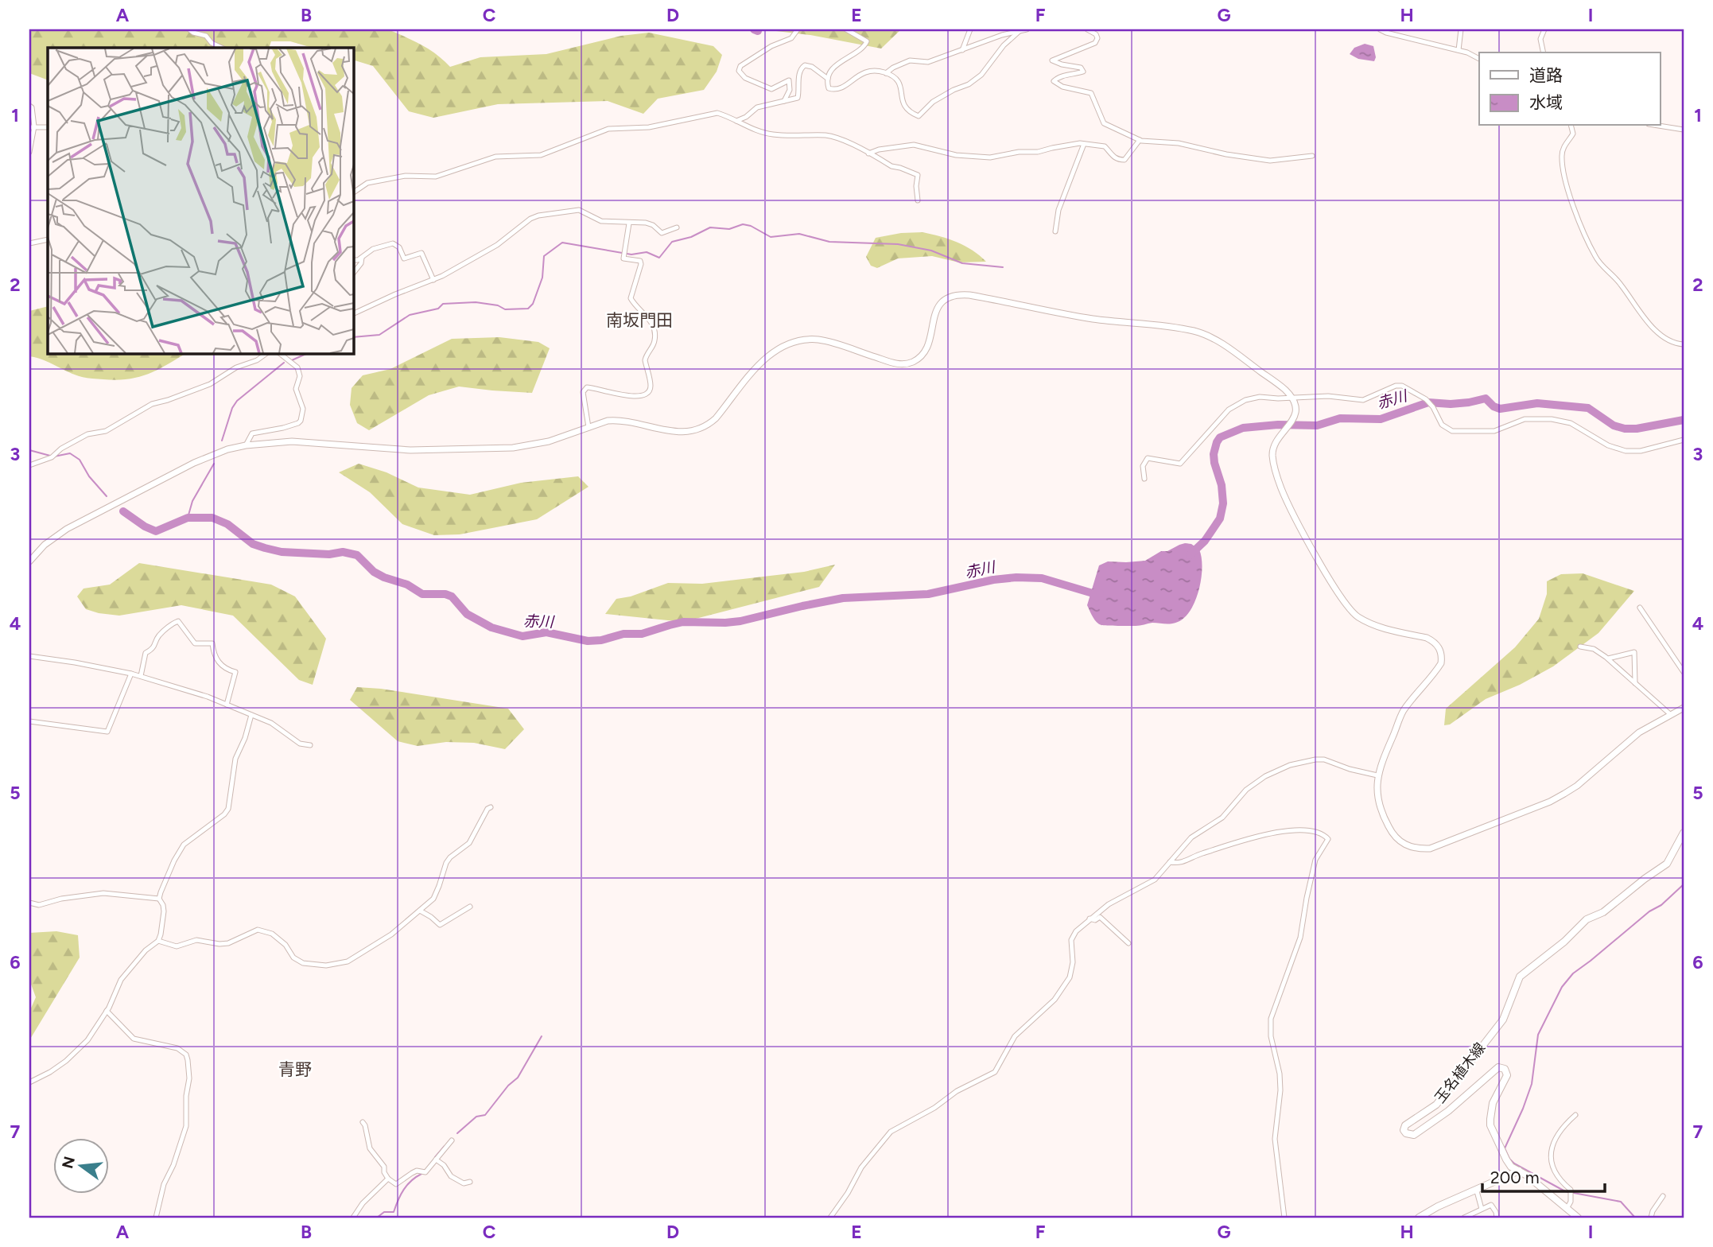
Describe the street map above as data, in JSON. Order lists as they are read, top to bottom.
{
  "streets": {
    "main road": ["玉名植木線"]
  },
  "districts": ["南坂門田", "青野"],
  "water": ["赤川"],
  "legend": ["道路", "水域"],
  "scale_bar": "200 m",
  "north": "left",
  "grid": {
    "columns": [
      "A",
      "B",
      "C",
      "D",
      "E",
      "F",
      "G",
      "H",
      "I"
    ],
    "rows": [
      "1",
      "2",
      "3",
      "4",
      "5",
      "6",
      "7"
    ]
  }
}
